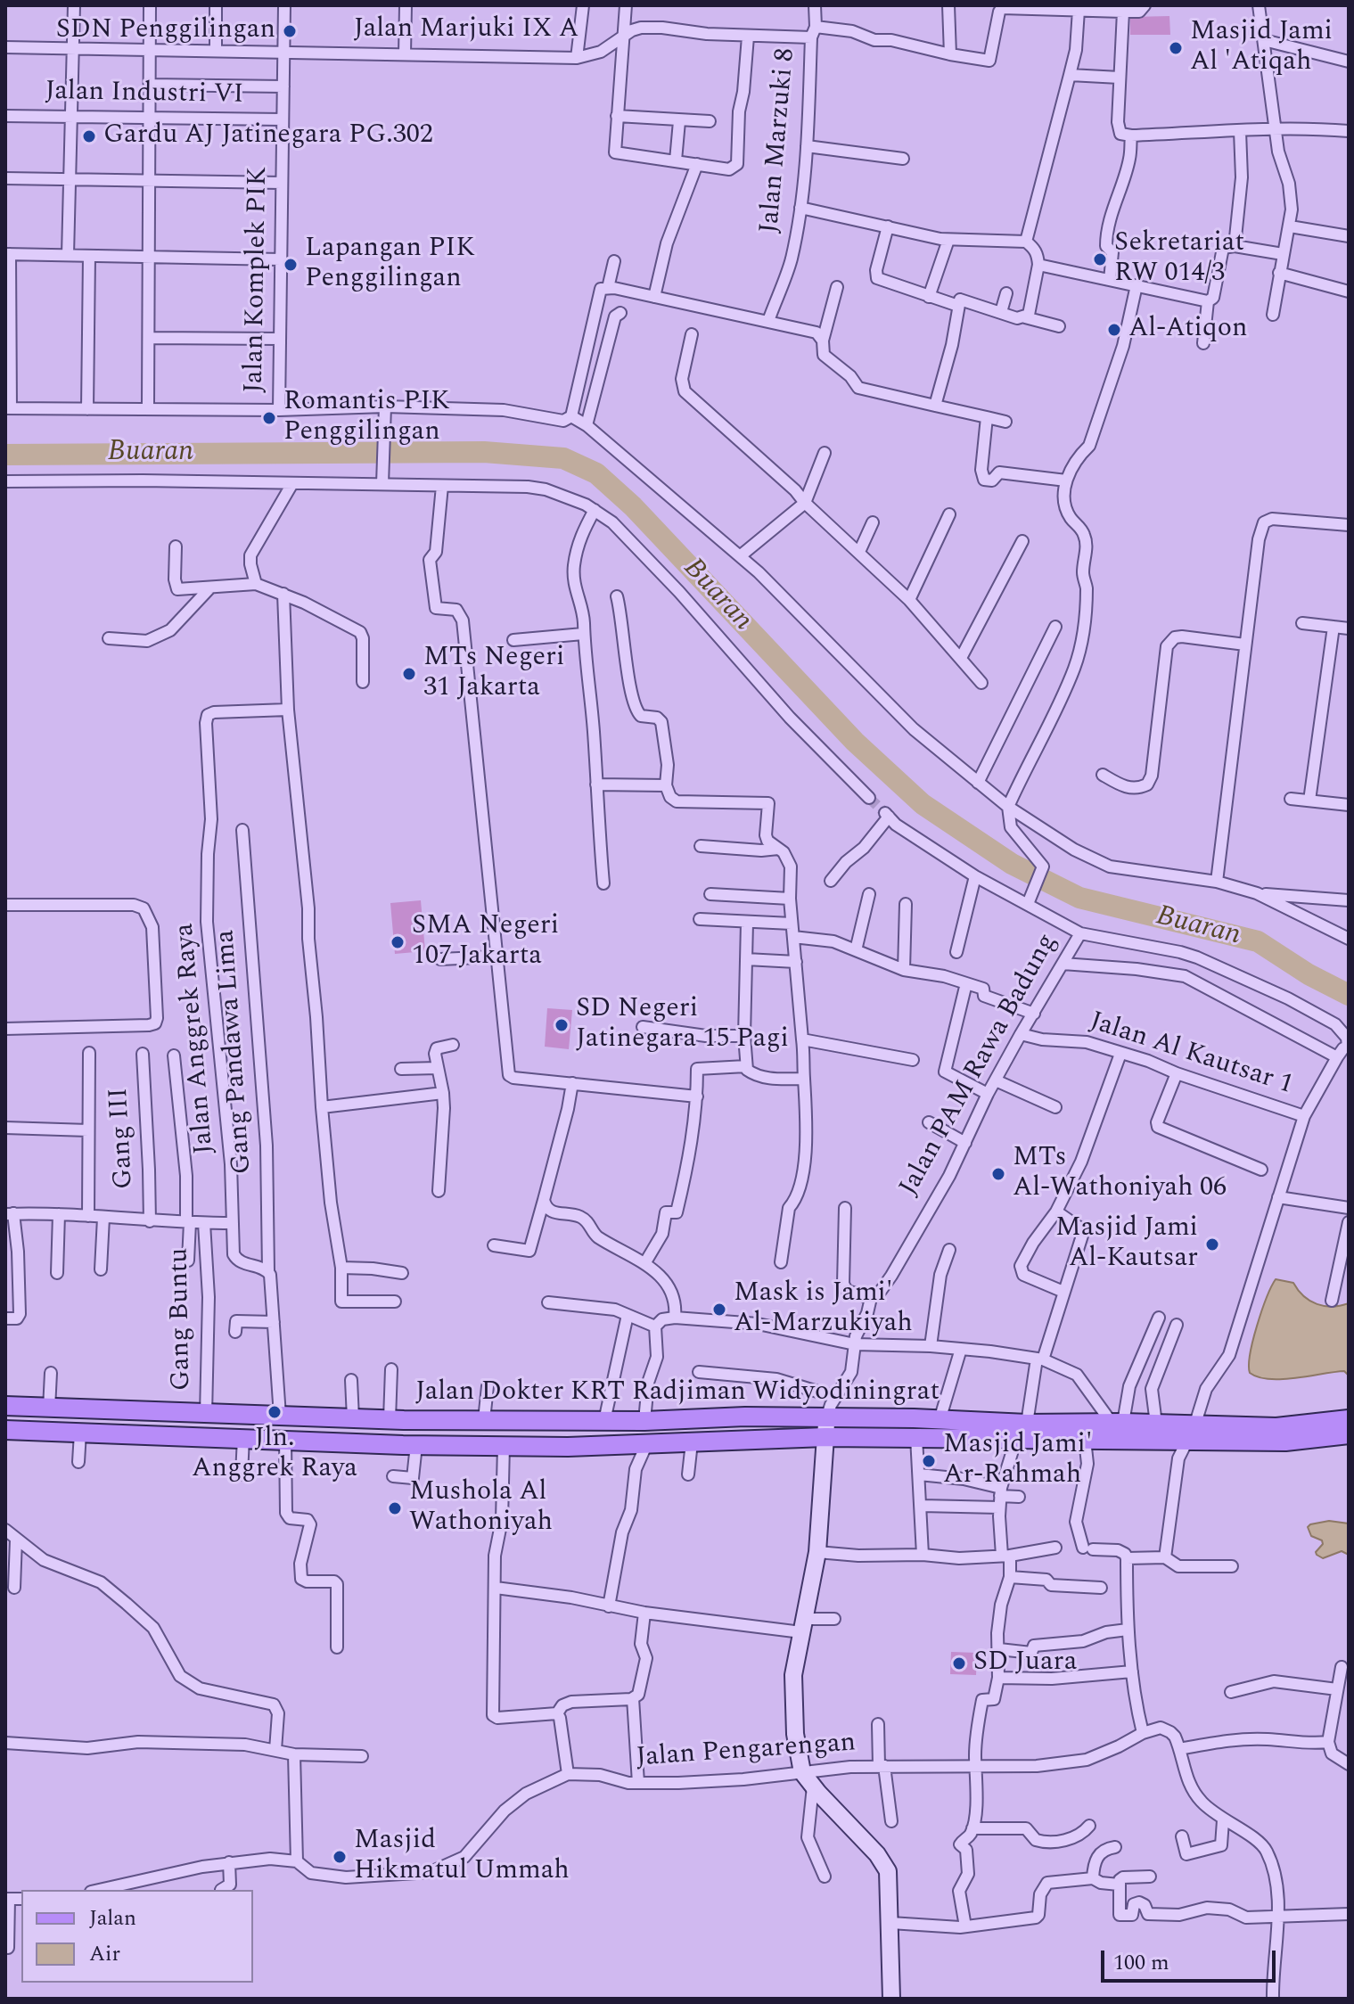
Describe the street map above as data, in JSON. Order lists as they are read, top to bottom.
{
  "streets": {
    "main road": ["Jalan Dokter KRT Radjiman Widyodiningrat"],
    "street": [
      "Jalan Marjuki IX A",
      "Jalan Industri VI",
      "Jalan Marzuki 8",
      "Jalan Komplek PIK",
      "Jalan Anggrek Raya",
      "Gang Pandawa Lima",
      "Jalan Al Kautsar 1",
      "Jalan PAM Rawa Badung",
      "Gang III",
      "Gang Buntu",
      "Jalan Pengarengan"
    ]
  },
  "crossings": [
    ["Jalan Marjuki IX A", "Jalan Marzuki 8"],
    ["Jalan Marjuki IX A", "Jalan Komplek PIK"],
    ["Jalan Industri VI", "Jalan Komplek PIK"],
    ["Jalan Anggrek Raya", "Gang Pandawa Lima"],
    ["Jalan Al Kautsar 1", "Jalan PAM Rawa Badung"],
    ["Jalan PAM Rawa Badung", "Jalan Dokter KRT Radjiman Widyodiningrat"],
    ["Jalan PAM Rawa Badung", "Jalan Pengarengan"],
    ["Gang Buntu", "Jalan Dokter KRT Radjiman Widyodiningrat"]
  ],
  "water": ["Buaran"],
  "places": [
    "SDN Penggilingan",
    "Masjid Jami Al 'Atiqah",
    "Gardu AJ Jatinegara PG.302",
    "Sekretariat RW 014/3",
    "Lapangan PIK Penggilingan",
    "Al-Atiqon",
    "Romantis PIK Penggilingan",
    "MTs Negeri 31 Jakarta",
    "SMA Negeri 107 Jakarta",
    "SD Negeri Jatinegara 15 Pagi",
    "MTs Al-Wathoniyah 06",
    "Masjid Jami Al-Kautsar",
    "Mask is Jami' Al-Marzukiyah",
    "Jln. Anggrek Raya",
    "Masjid Jami' Ar-Rahmah",
    "Mushola Al Wathoniyah",
    "SD Juara",
    "Masjid Hikmatul Ummah"
  ],
  "legend": ["Jalan", "Air"],
  "scale_bar": "100 m"
}
